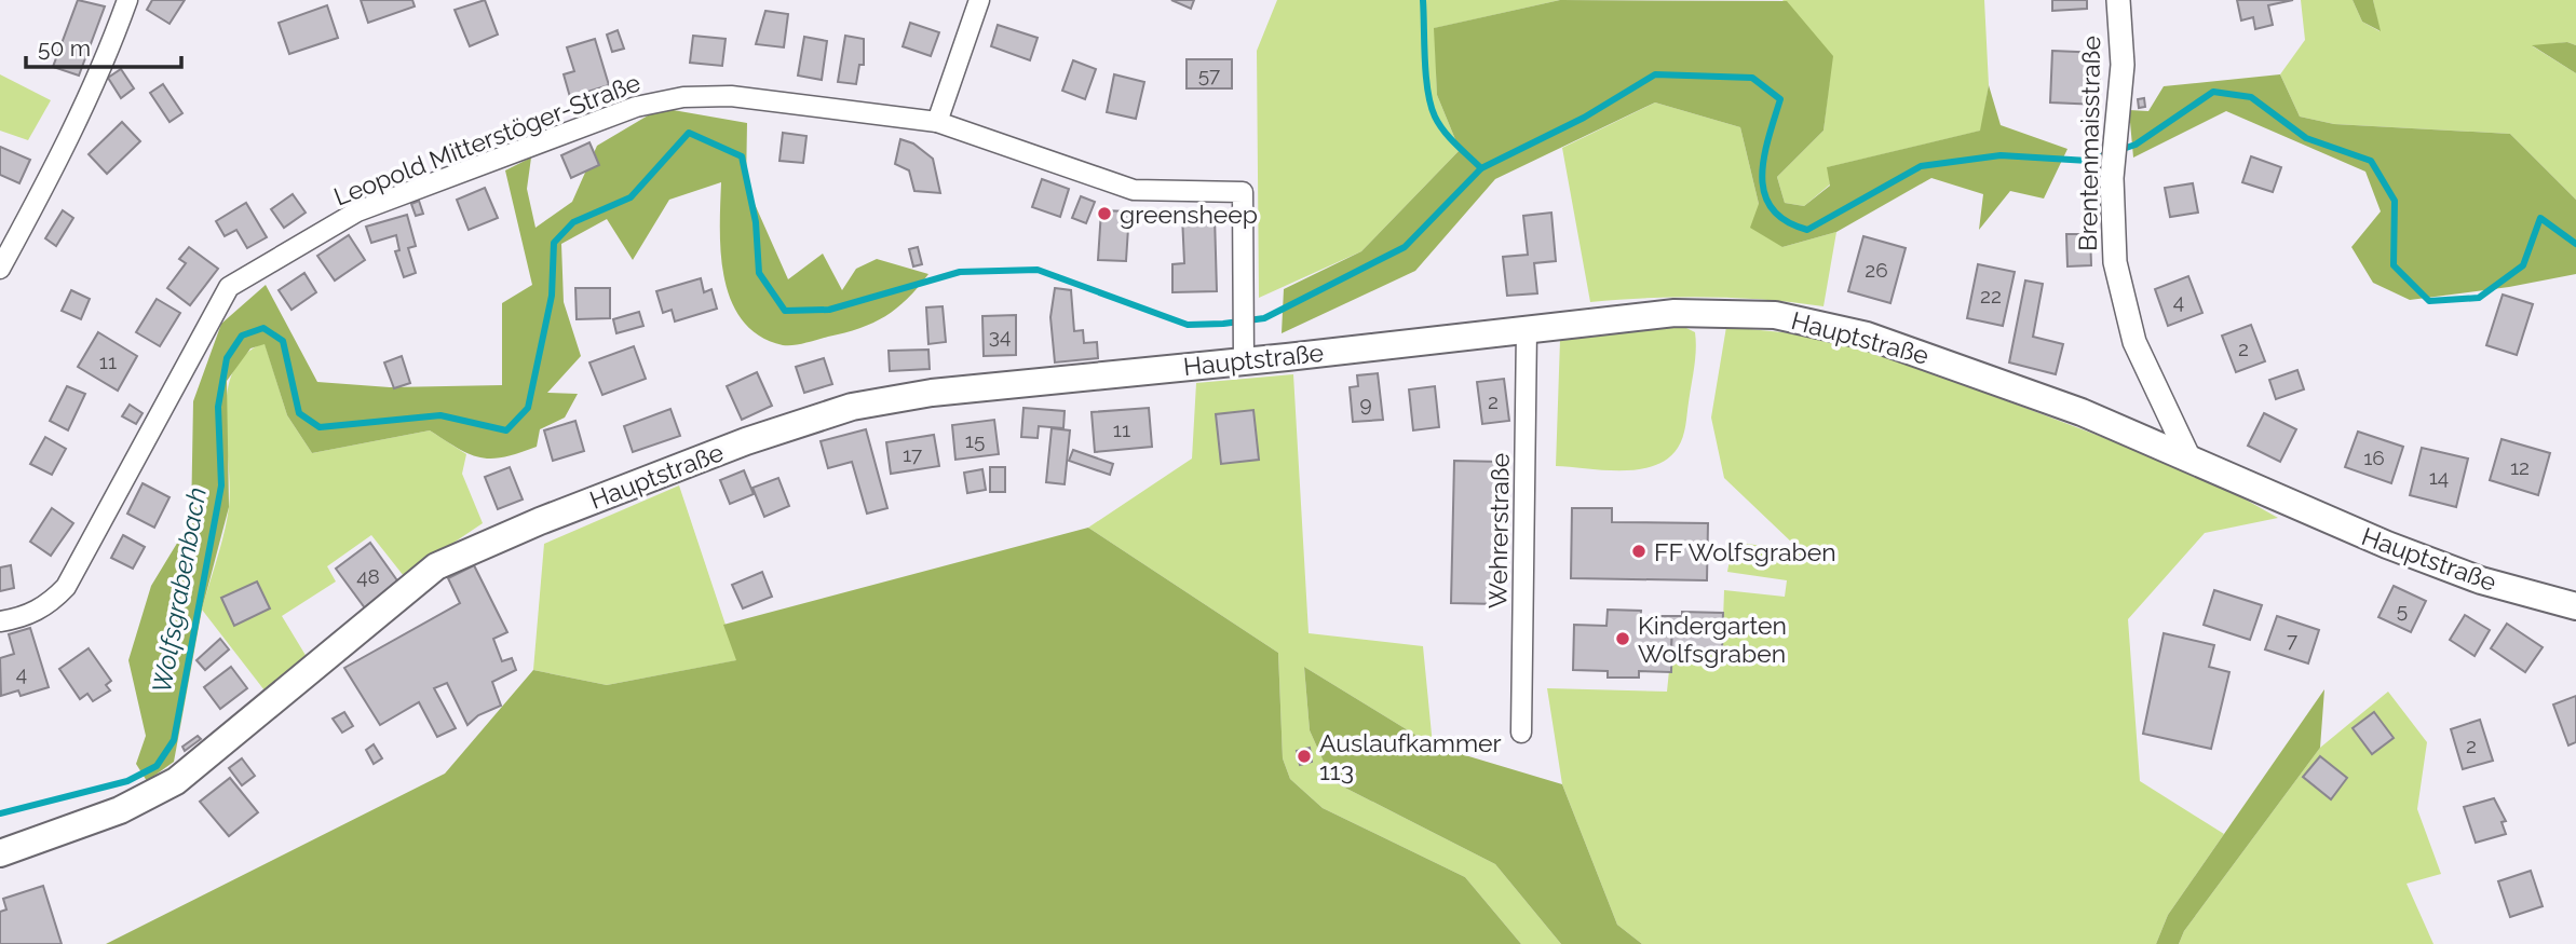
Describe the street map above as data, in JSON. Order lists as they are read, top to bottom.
{
  "streets": {
    "main road": ["Hauptstraße"],
    "street": ["Leopold Mitterstöger-Straße", "Brentenmaisstraße", "Wehrerstraße"]
  },
  "crossings": [
    ["Leopold Mitterstöger-Straße", "Hauptstraße"],
    ["Brentenmaisstraße", "Hauptstraße"],
    ["Hauptstraße", "Wehrerstraße"]
  ],
  "water": ["Wolfsgrabenbach"],
  "places": [
    "greensheep",
    "FF Wolfsgraben",
    "Kindergarten Wolfsgraben",
    "Auslaufkammer 113"
  ],
  "house_numbers": [
    "57",
    "26",
    "22",
    "4",
    "34",
    "2",
    "11",
    "2",
    "9",
    "11",
    "15",
    "17",
    "16",
    "12",
    "14",
    "48",
    "5",
    "7",
    "4",
    "2"
  ],
  "scale_bar": "50 m"
}
